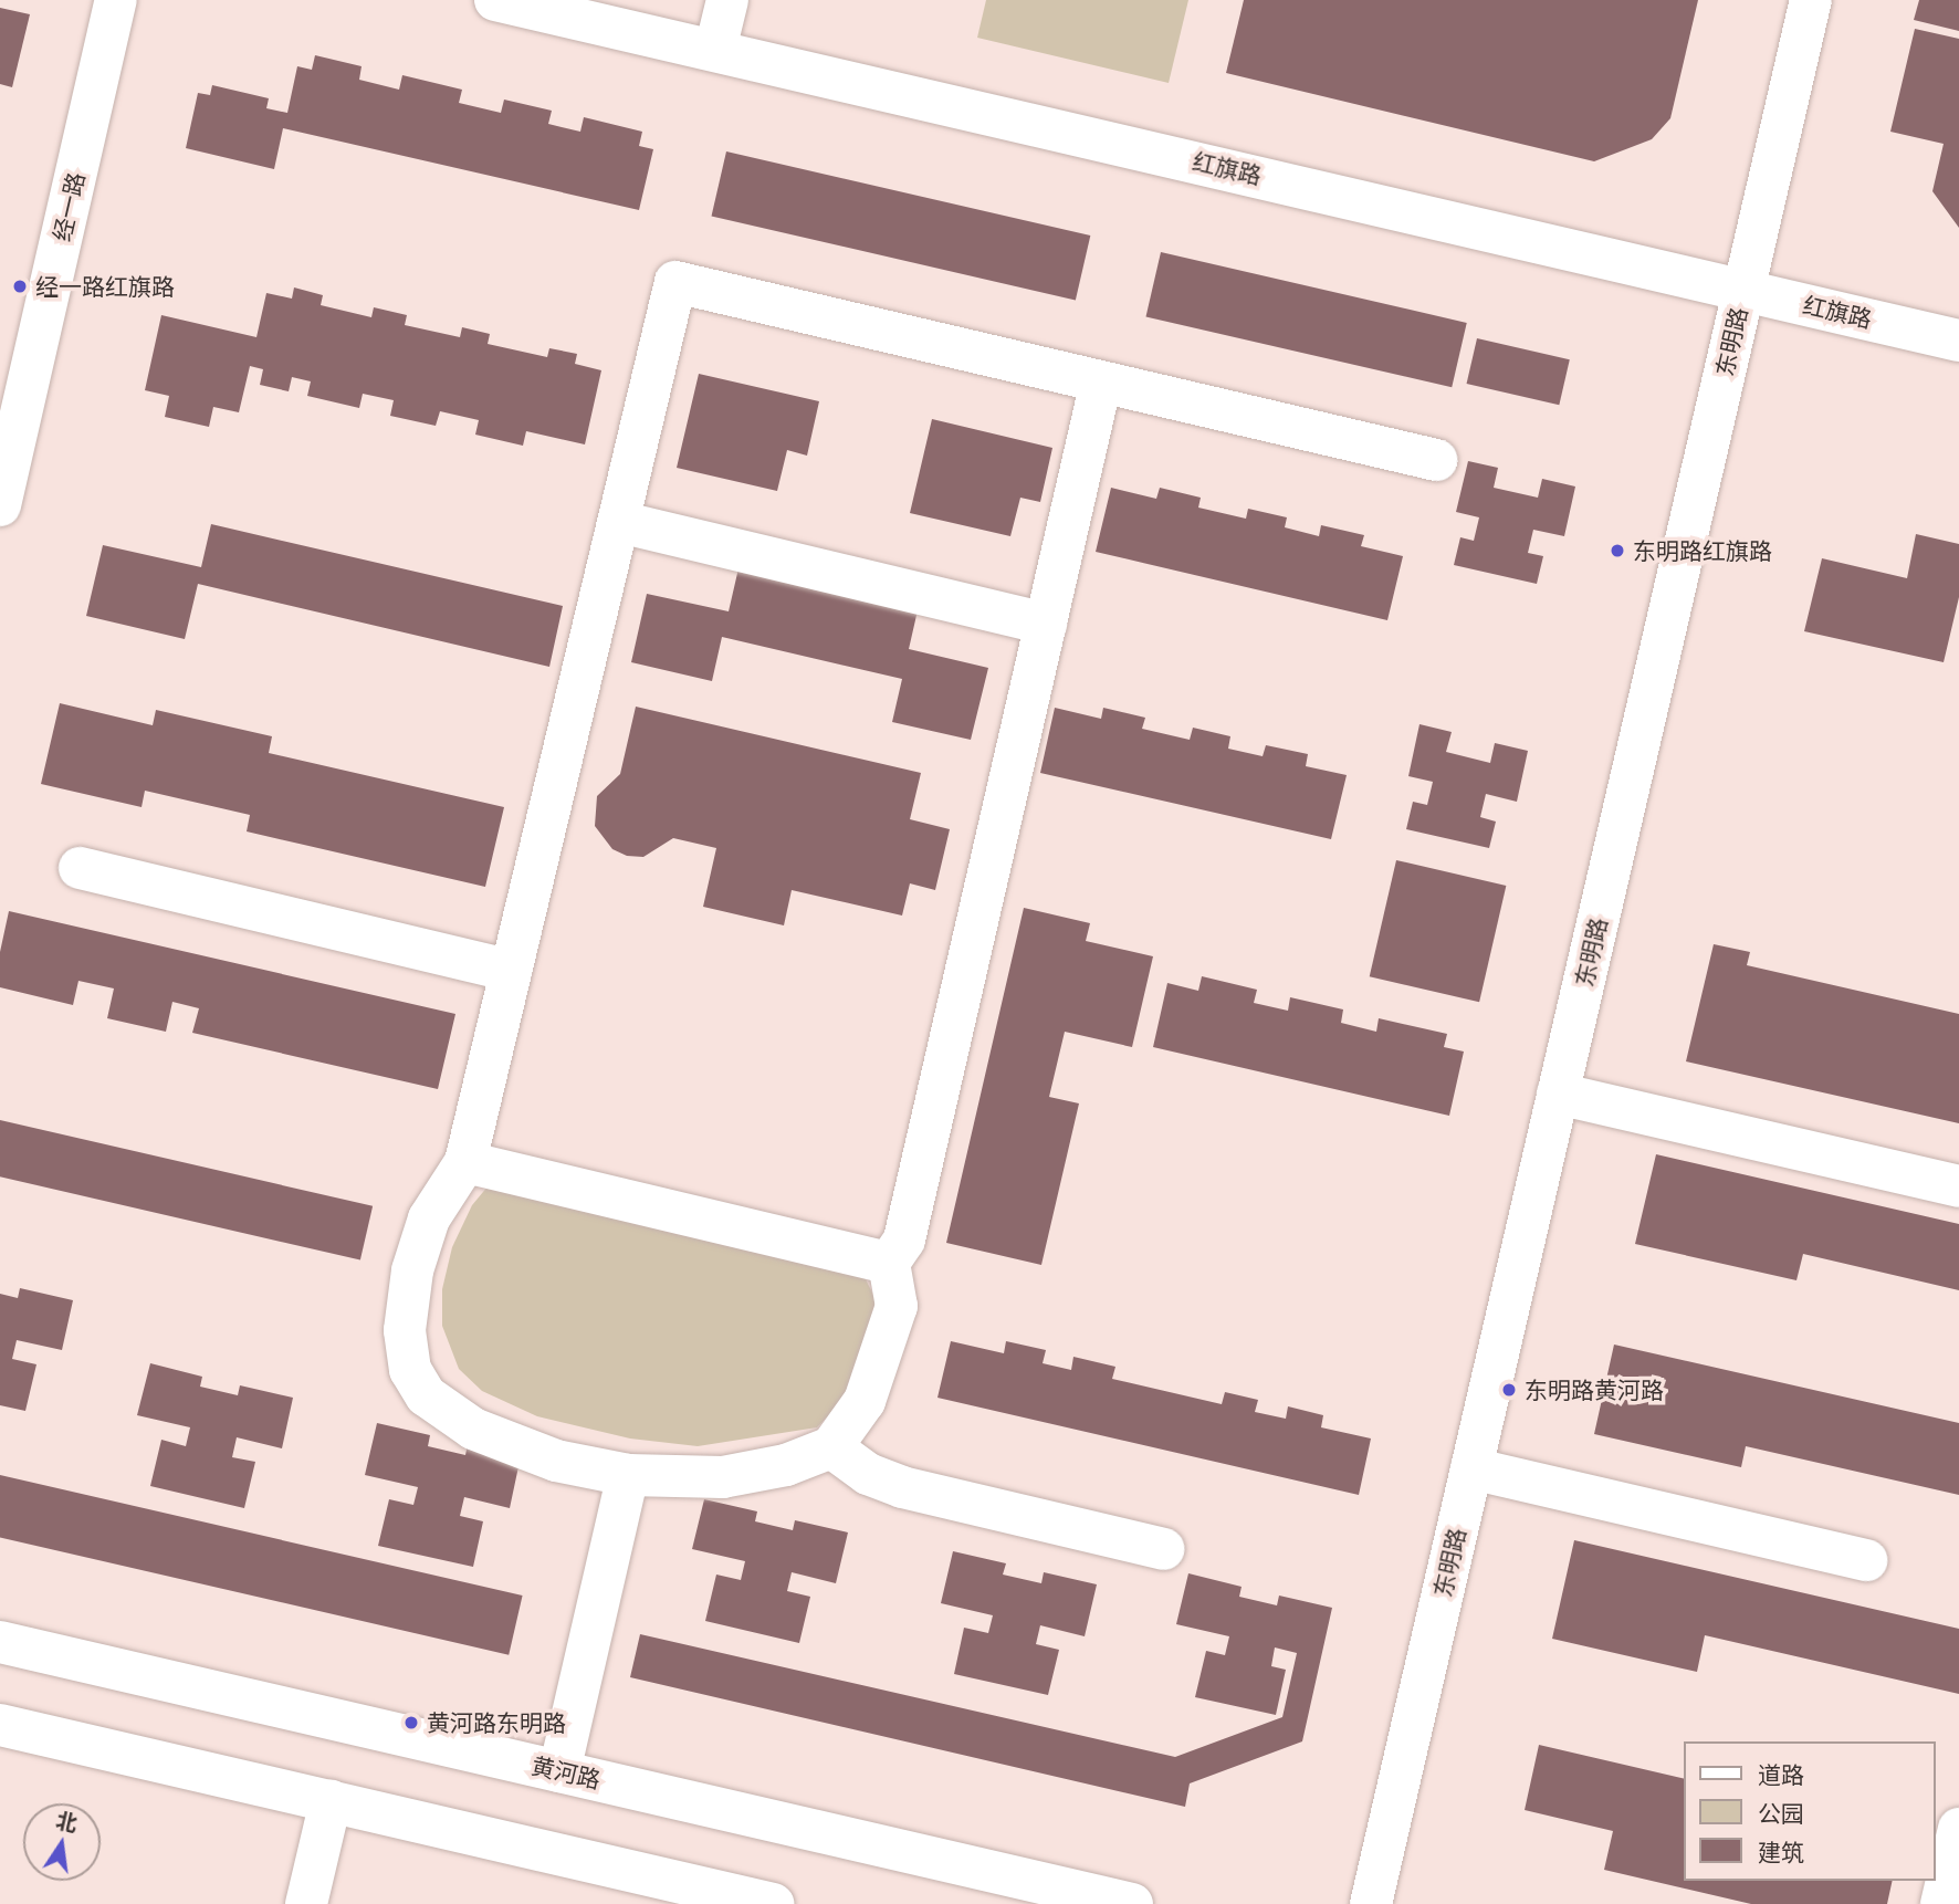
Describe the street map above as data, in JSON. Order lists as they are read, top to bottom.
{
  "streets": {
    "street": [
      "红旗路",
      "经一路",
      "东明路",
      "黄河路"
    ]
  },
  "crossings": [
    ["红旗路", "东明路"]
  ],
  "places": [
    "经一路红旗路",
    "东明路红旗路",
    "东明路黄河路",
    "黄河路东明路"
  ],
  "legend": ["道路", "公园", "建筑"],
  "north": "top"
}
